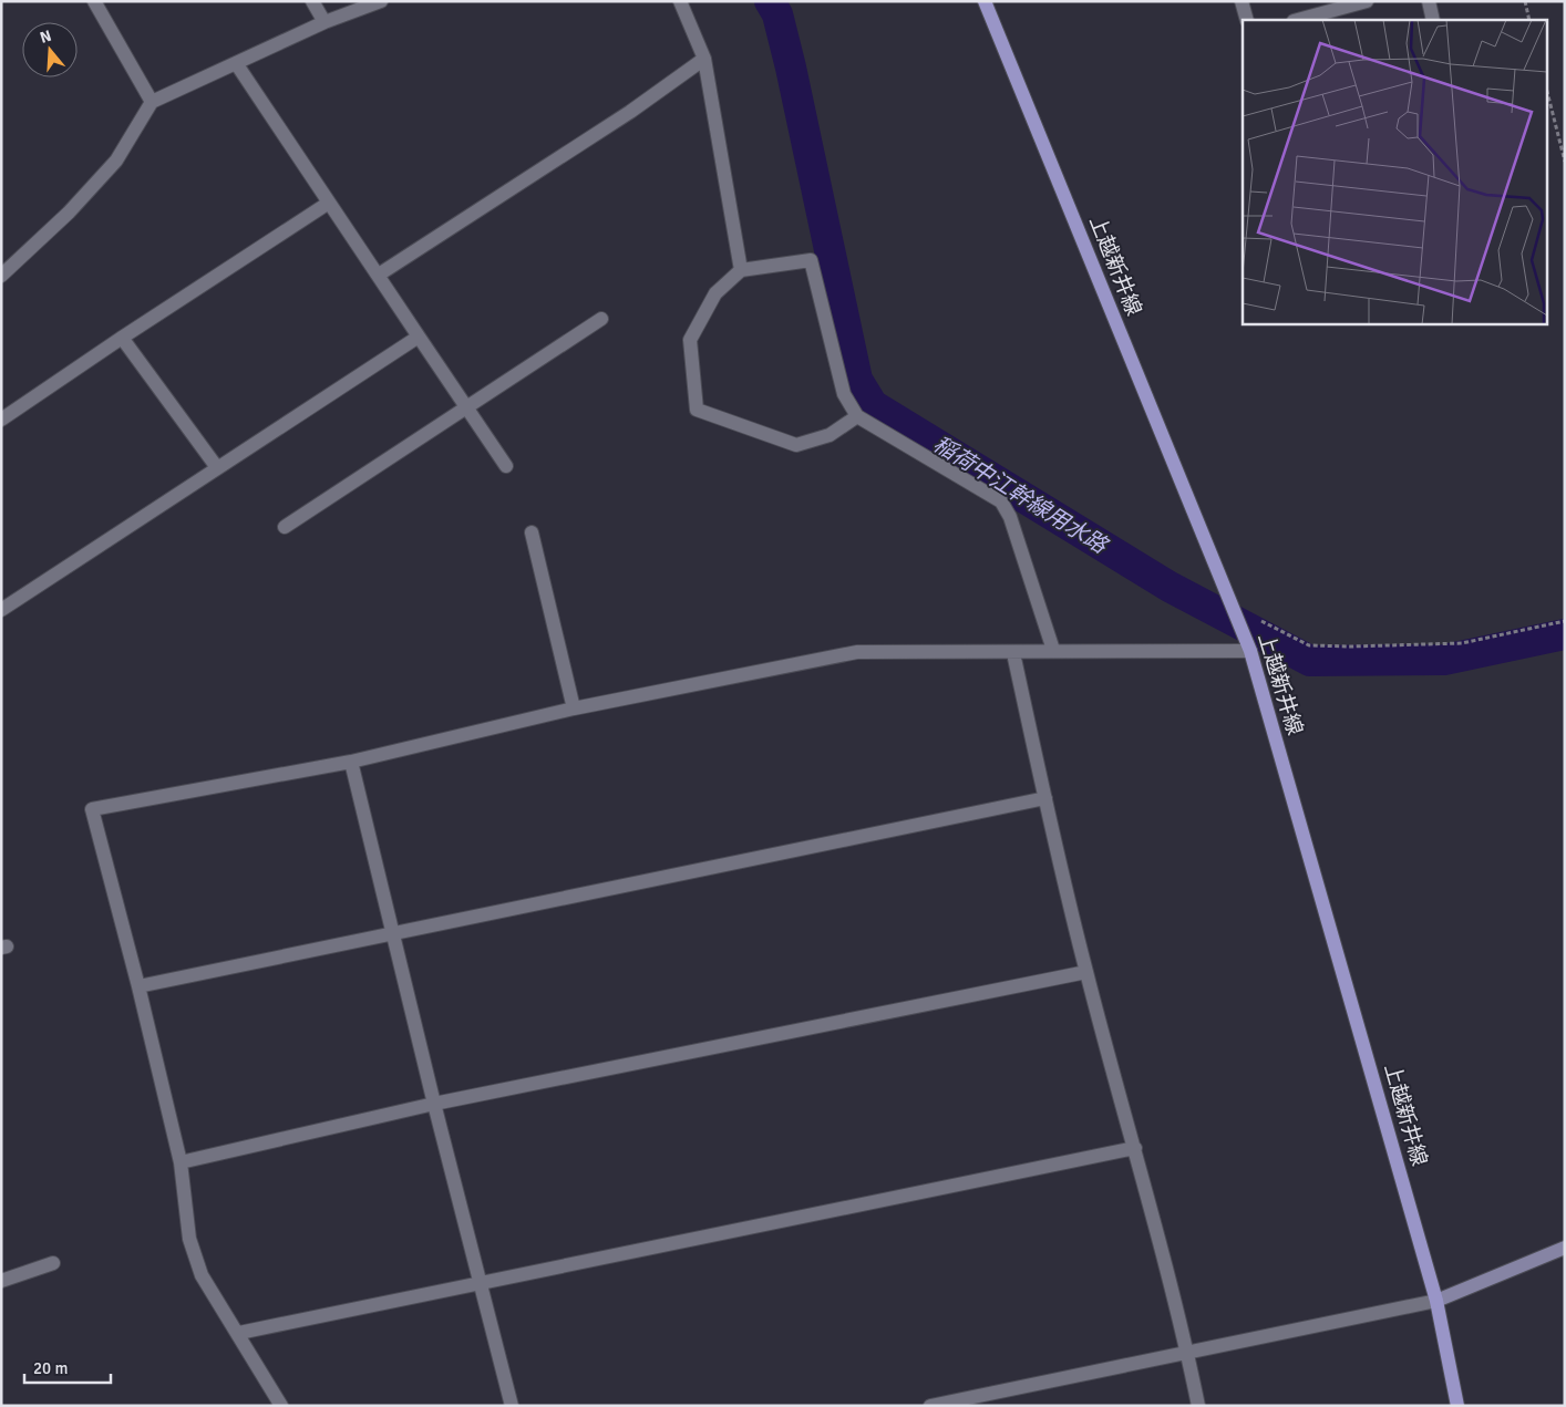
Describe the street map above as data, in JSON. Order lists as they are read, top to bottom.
{
  "streets": {
    "main road": ["上越新井線"]
  },
  "water": ["稲荷中江幹線用水路"],
  "scale_bar": "20 m",
  "north": "top"
}
